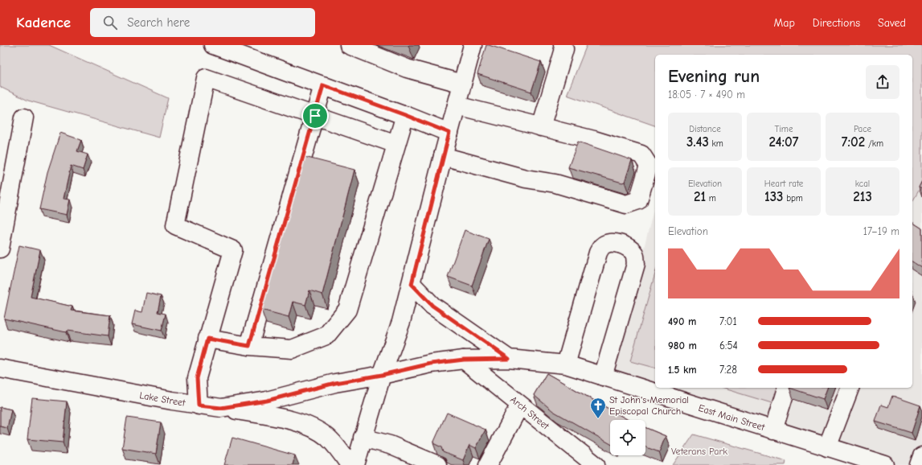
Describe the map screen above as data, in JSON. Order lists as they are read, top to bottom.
{
  "streets": {
    "main road": ["Lake Street", "Arch Street", "East Main Street"]
  },
  "crossings": [
    ["Lake Street", "East Main Street"],
    ["Arch Street", "East Main Street"]
  ],
  "parks": ["Veterans Park"],
  "places": {
    "church": ["St John's Memorial Episcopal Church"]
  },
  "page": {
    "header": "Kadence",
    "search": "Search here",
    "nav": ["Map", "Directions", "Saved"],
    "heading": ["Evening run", "18:05 · 7 × 490 m"],
    "stats": [
      ["Distance", "3.43 km"],
      ["Time", "24:07"],
      ["Pace", "7:02 /km"],
      ["Elevation", "21 m"],
      ["Heart rate", "133 bpm"],
      ["kcal", "213"]
    ],
    "chart": ["Elevation", "17–19 m"],
    "list": [
      {
        "name": "490 m",
        "note": "7:01"
      },
      {
        "name": "980 m",
        "note": "6:54"
      },
      {
        "name": "1.5 km",
        "note": "7:28"
      }
    ]
  }
}
